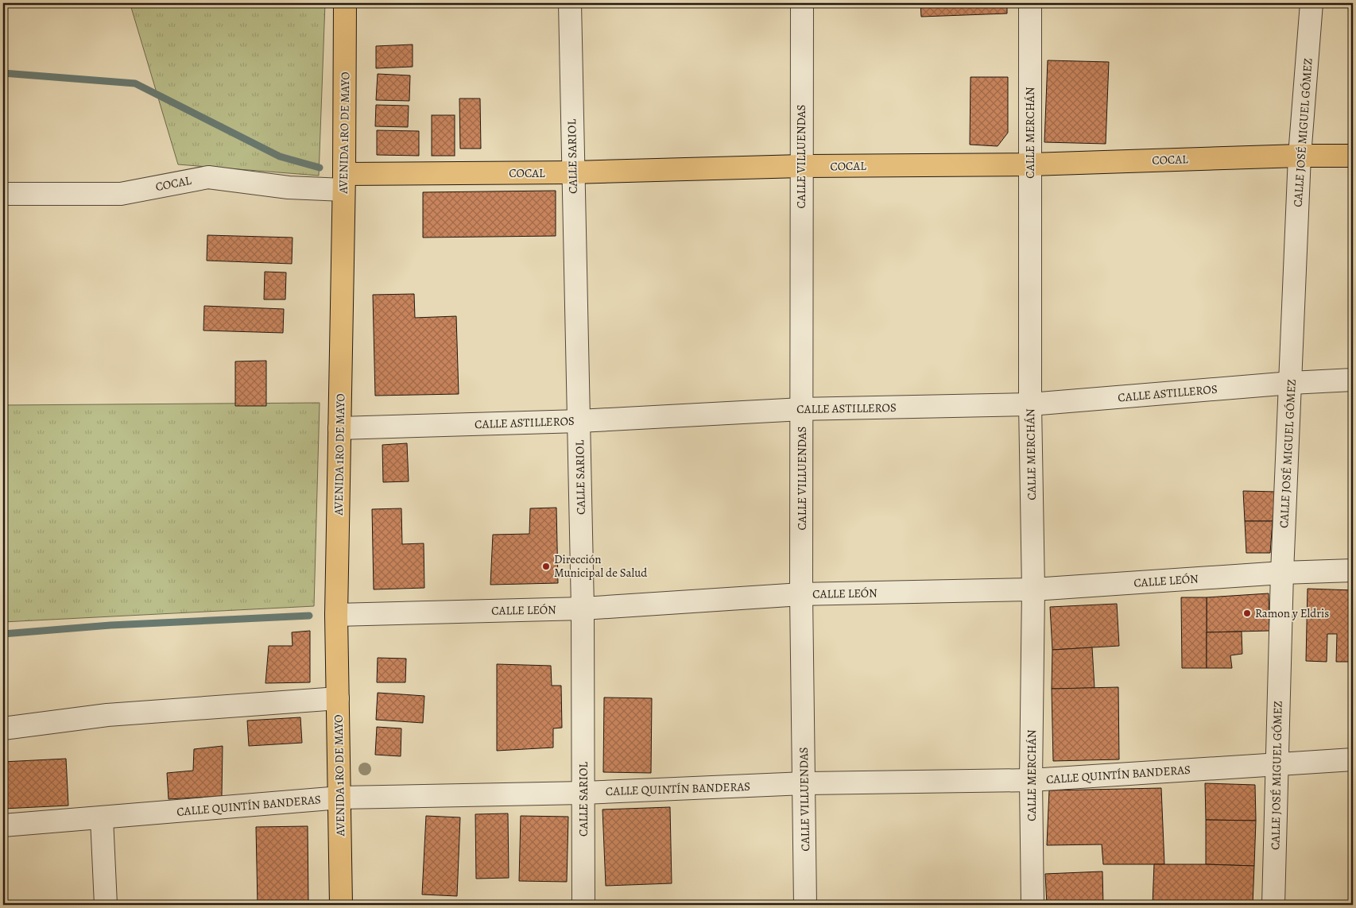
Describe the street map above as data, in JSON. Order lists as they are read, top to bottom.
{
  "streets": {
    "main road": ["AVENIDA 1RO DE MAYO", "COCAL"],
    "street": [
      "CALLE MERCHÁN",
      "CALLE JOSÉ MIGUEL GÓMEZ",
      "CALLE SARIOL",
      "CALLE VILLUENDAS",
      "CALLE ASTILLEROS",
      "CALLE LEÓN",
      "CALLE QUINTÍN BANDERAS"
    ]
  },
  "crossings": [
    ["AVENIDA 1RO DE MAYO", "COCAL"],
    ["AVENIDA 1RO DE MAYO", "CALLE ASTILLEROS"],
    ["AVENIDA 1RO DE MAYO", "CALLE LEÓN"],
    ["AVENIDA 1RO DE MAYO", "CALLE QUINTÍN BANDERAS"],
    ["CALLE MERCHÁN", "COCAL"],
    ["CALLE MERCHÁN", "CALLE ASTILLEROS"],
    ["CALLE MERCHÁN", "CALLE LEÓN"],
    ["CALLE MERCHÁN", "CALLE QUINTÍN BANDERAS"],
    ["CALLE JOSÉ MIGUEL GÓMEZ", "COCAL"],
    ["CALLE JOSÉ MIGUEL GÓMEZ", "CALLE ASTILLEROS"],
    ["CALLE JOSÉ MIGUEL GÓMEZ", "CALLE LEÓN"],
    ["CALLE JOSÉ MIGUEL GÓMEZ", "CALLE QUINTÍN BANDERAS"],
    ["CALLE SARIOL", "COCAL"],
    ["CALLE SARIOL", "CALLE ASTILLEROS"],
    ["CALLE SARIOL", "CALLE LEÓN"],
    ["CALLE SARIOL", "CALLE QUINTÍN BANDERAS"],
    ["CALLE VILLUENDAS", "COCAL"],
    ["CALLE VILLUENDAS", "CALLE ASTILLEROS"],
    ["CALLE VILLUENDAS", "CALLE LEÓN"],
    ["CALLE VILLUENDAS", "CALLE QUINTÍN BANDERAS"]
  ],
  "places": ["Dirección Municipal de Salud", "Ramon y Eldris"]
}
